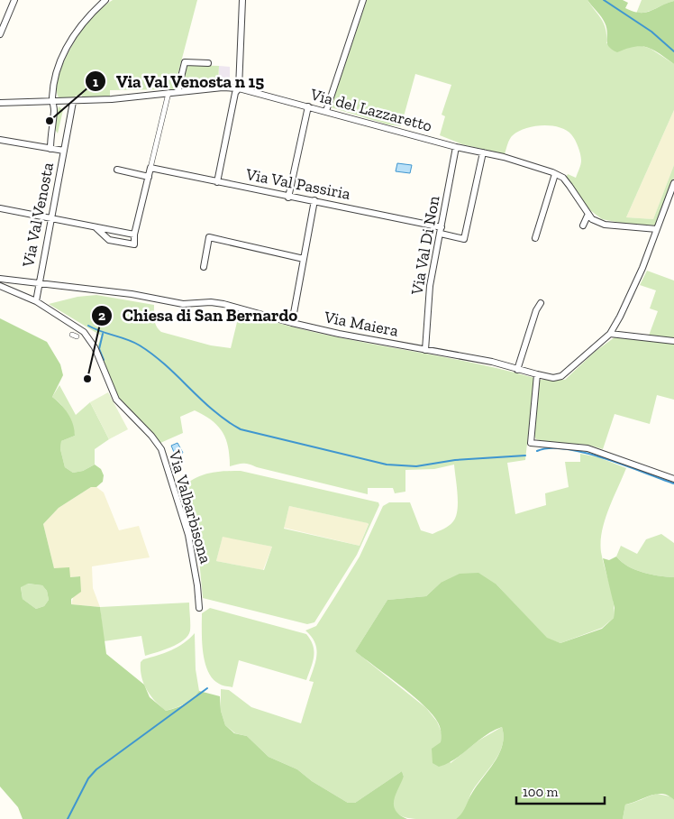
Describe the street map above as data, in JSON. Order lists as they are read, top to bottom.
{
  "streets": {
    "street": [
      "Via del Lazzaretto",
      "Via Val Passiria",
      "Via Val Venosta",
      "Via Val Di Non",
      "Via Maiera",
      "Via Valbarbisona"
    ]
  },
  "crossings": [
    ["Via del Lazzaretto", "Via Val Passiria"],
    ["Via del Lazzaretto", "Via Val Venosta"],
    ["Via del Lazzaretto", "Via Val Di Non"],
    ["Via Val Passiria", "Via Val Di Non"],
    ["Via Val Venosta", "Via Maiera"],
    ["Via Val Venosta", "Via Valbarbisona"],
    ["Via Val Di Non", "Via Maiera"]
  ],
  "places": ["Via Val Venosta n 15", "Chiesa di San Bernardo"],
  "scale_bar": "100 m"
}
